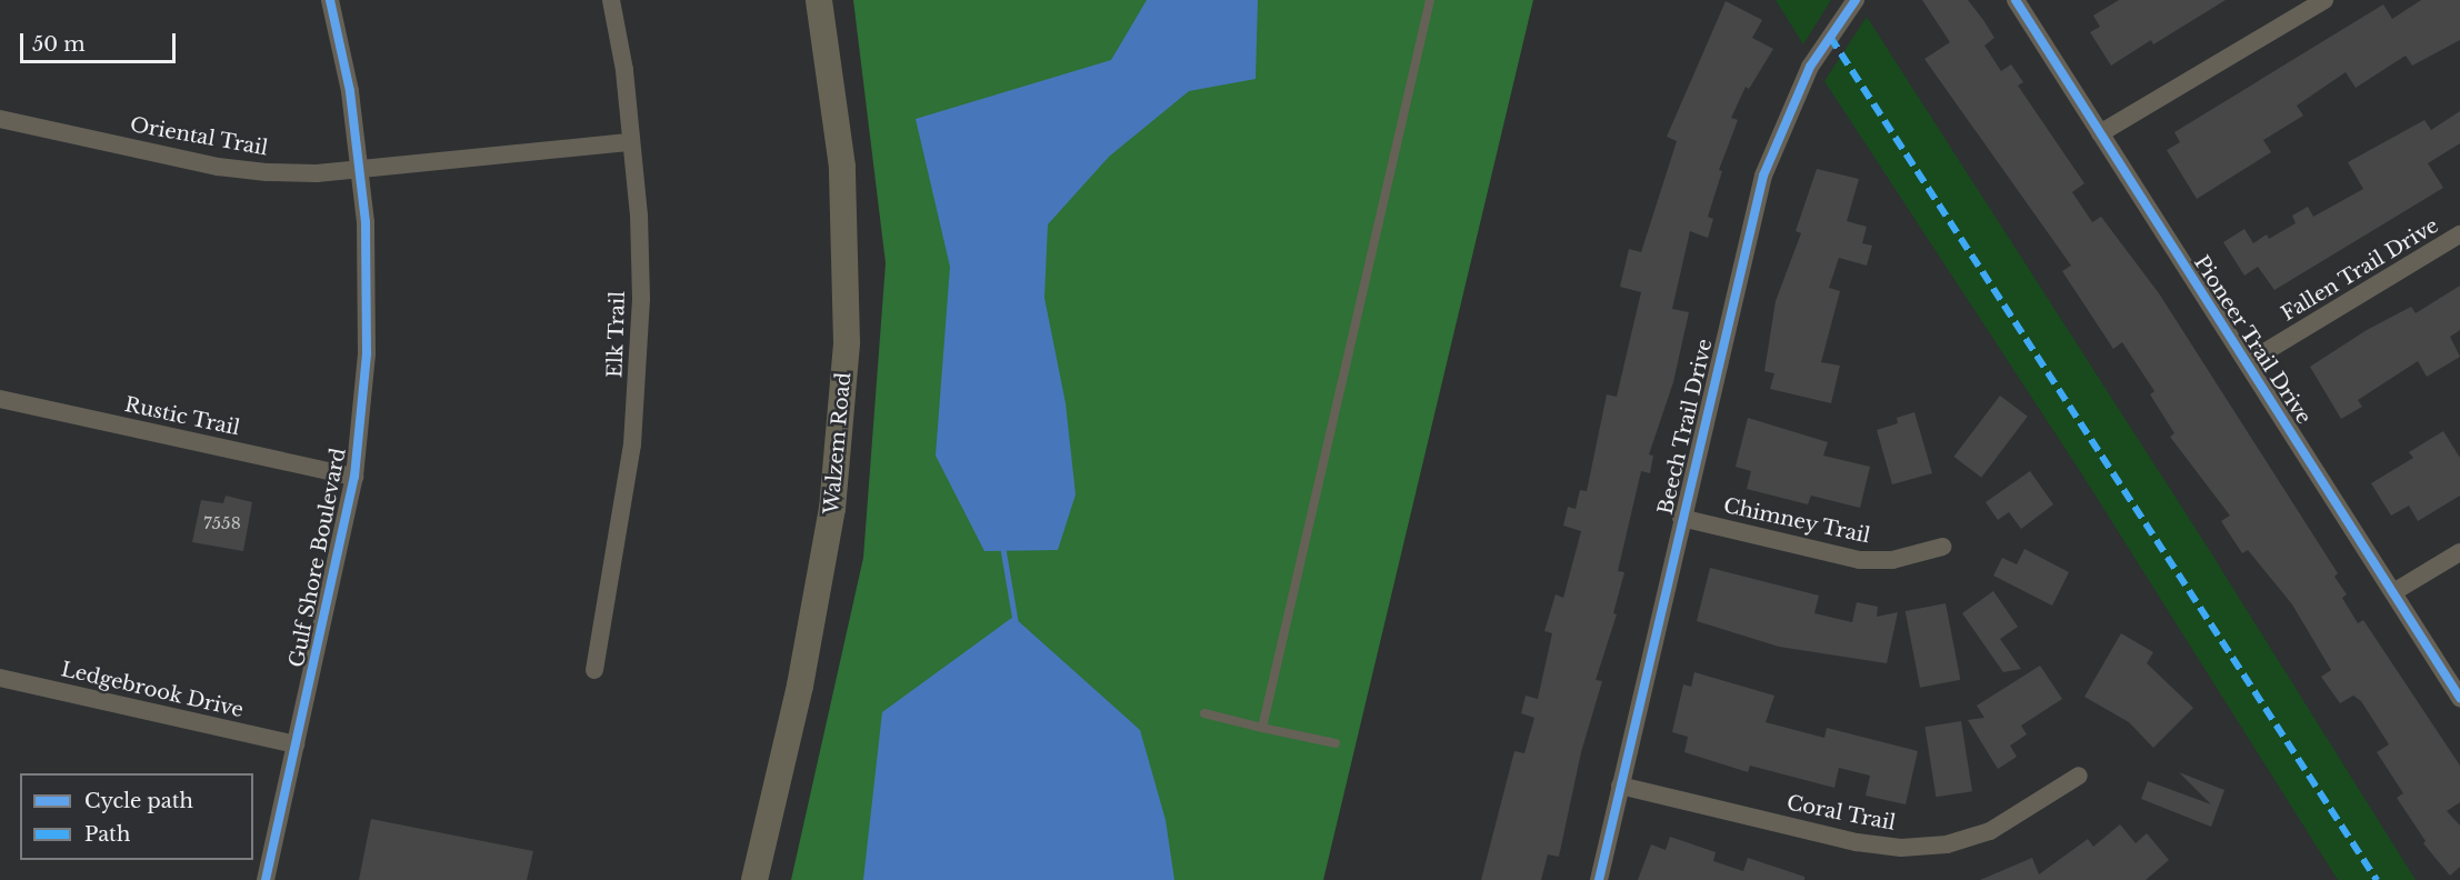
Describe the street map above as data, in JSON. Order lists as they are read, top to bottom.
{
  "streets": {
    "main road": ["Walzem Road"],
    "street": [
      "Oriental Trail",
      "Fallen Trail Drive",
      "Elk Trail",
      "Pioneer Trail Drive",
      "Rustic Trail",
      "Beech Trail Drive",
      "Chimney Trail",
      "Gulf Shore Boulevard",
      "Ledgebrook Drive",
      "Coral Trail"
    ]
  },
  "crossings": [
    ["Oriental Trail", "Elk Trail"],
    ["Oriental Trail", "Gulf Shore Boulevard"],
    ["Fallen Trail Drive", "Pioneer Trail Drive"],
    ["Rustic Trail", "Gulf Shore Boulevard"],
    ["Beech Trail Drive", "Chimney Trail"],
    ["Beech Trail Drive", "Coral Trail"],
    ["Gulf Shore Boulevard", "Ledgebrook Drive"]
  ],
  "house_numbers": ["7558"],
  "legend": ["Cycle path", "Path"],
  "scale_bar": "50 m"
}
